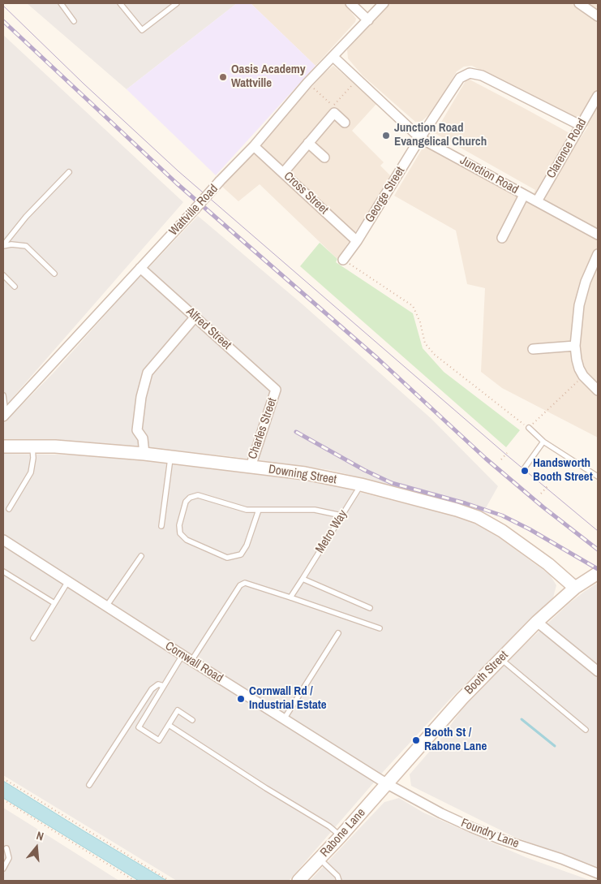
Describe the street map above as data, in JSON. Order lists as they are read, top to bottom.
{
  "streets": {
    "street": [
      "Clarence Road",
      "Junction Road",
      "Cross Street",
      "George Street",
      "Wattville Road",
      "Alfred Street",
      "Charles Street",
      "Downing Street",
      "Cornwall Road",
      "Booth Street",
      "Rabone Lane",
      "Foundry Lane"
    ],
    "lane": ["Metro Way"]
  },
  "crossings": [
    ["Clarence Road", "Junction Road"],
    ["Clarence Road", "George Street"],
    ["Junction Road", "George Street"],
    ["Junction Road", "Wattville Road"],
    ["Cross Street", "George Street"],
    ["Cross Street", "Wattville Road"],
    ["Wattville Road", "Alfred Street"],
    ["Alfred Street", "Charles Street"],
    ["Charles Street", "Downing Street"],
    ["Downing Street", "Metro Way"],
    ["Downing Street", "Booth Street"],
    ["Cornwall Road", "Booth Street"],
    ["Cornwall Road", "Rabone Lane"],
    ["Cornwall Road", "Foundry Lane"],
    ["Booth Street", "Rabone Lane"],
    ["Booth Street", "Foundry Lane"],
    ["Rabone Lane", "Foundry Lane"]
  ],
  "places": [
    "Oasis Academy Wattville",
    "Junction Road Evangelical Church",
    "Handsworth Booth Street",
    "Cornwall Rd / Industrial Estate",
    "Booth St / Rabone Lane"
  ],
  "north": "top"
}
